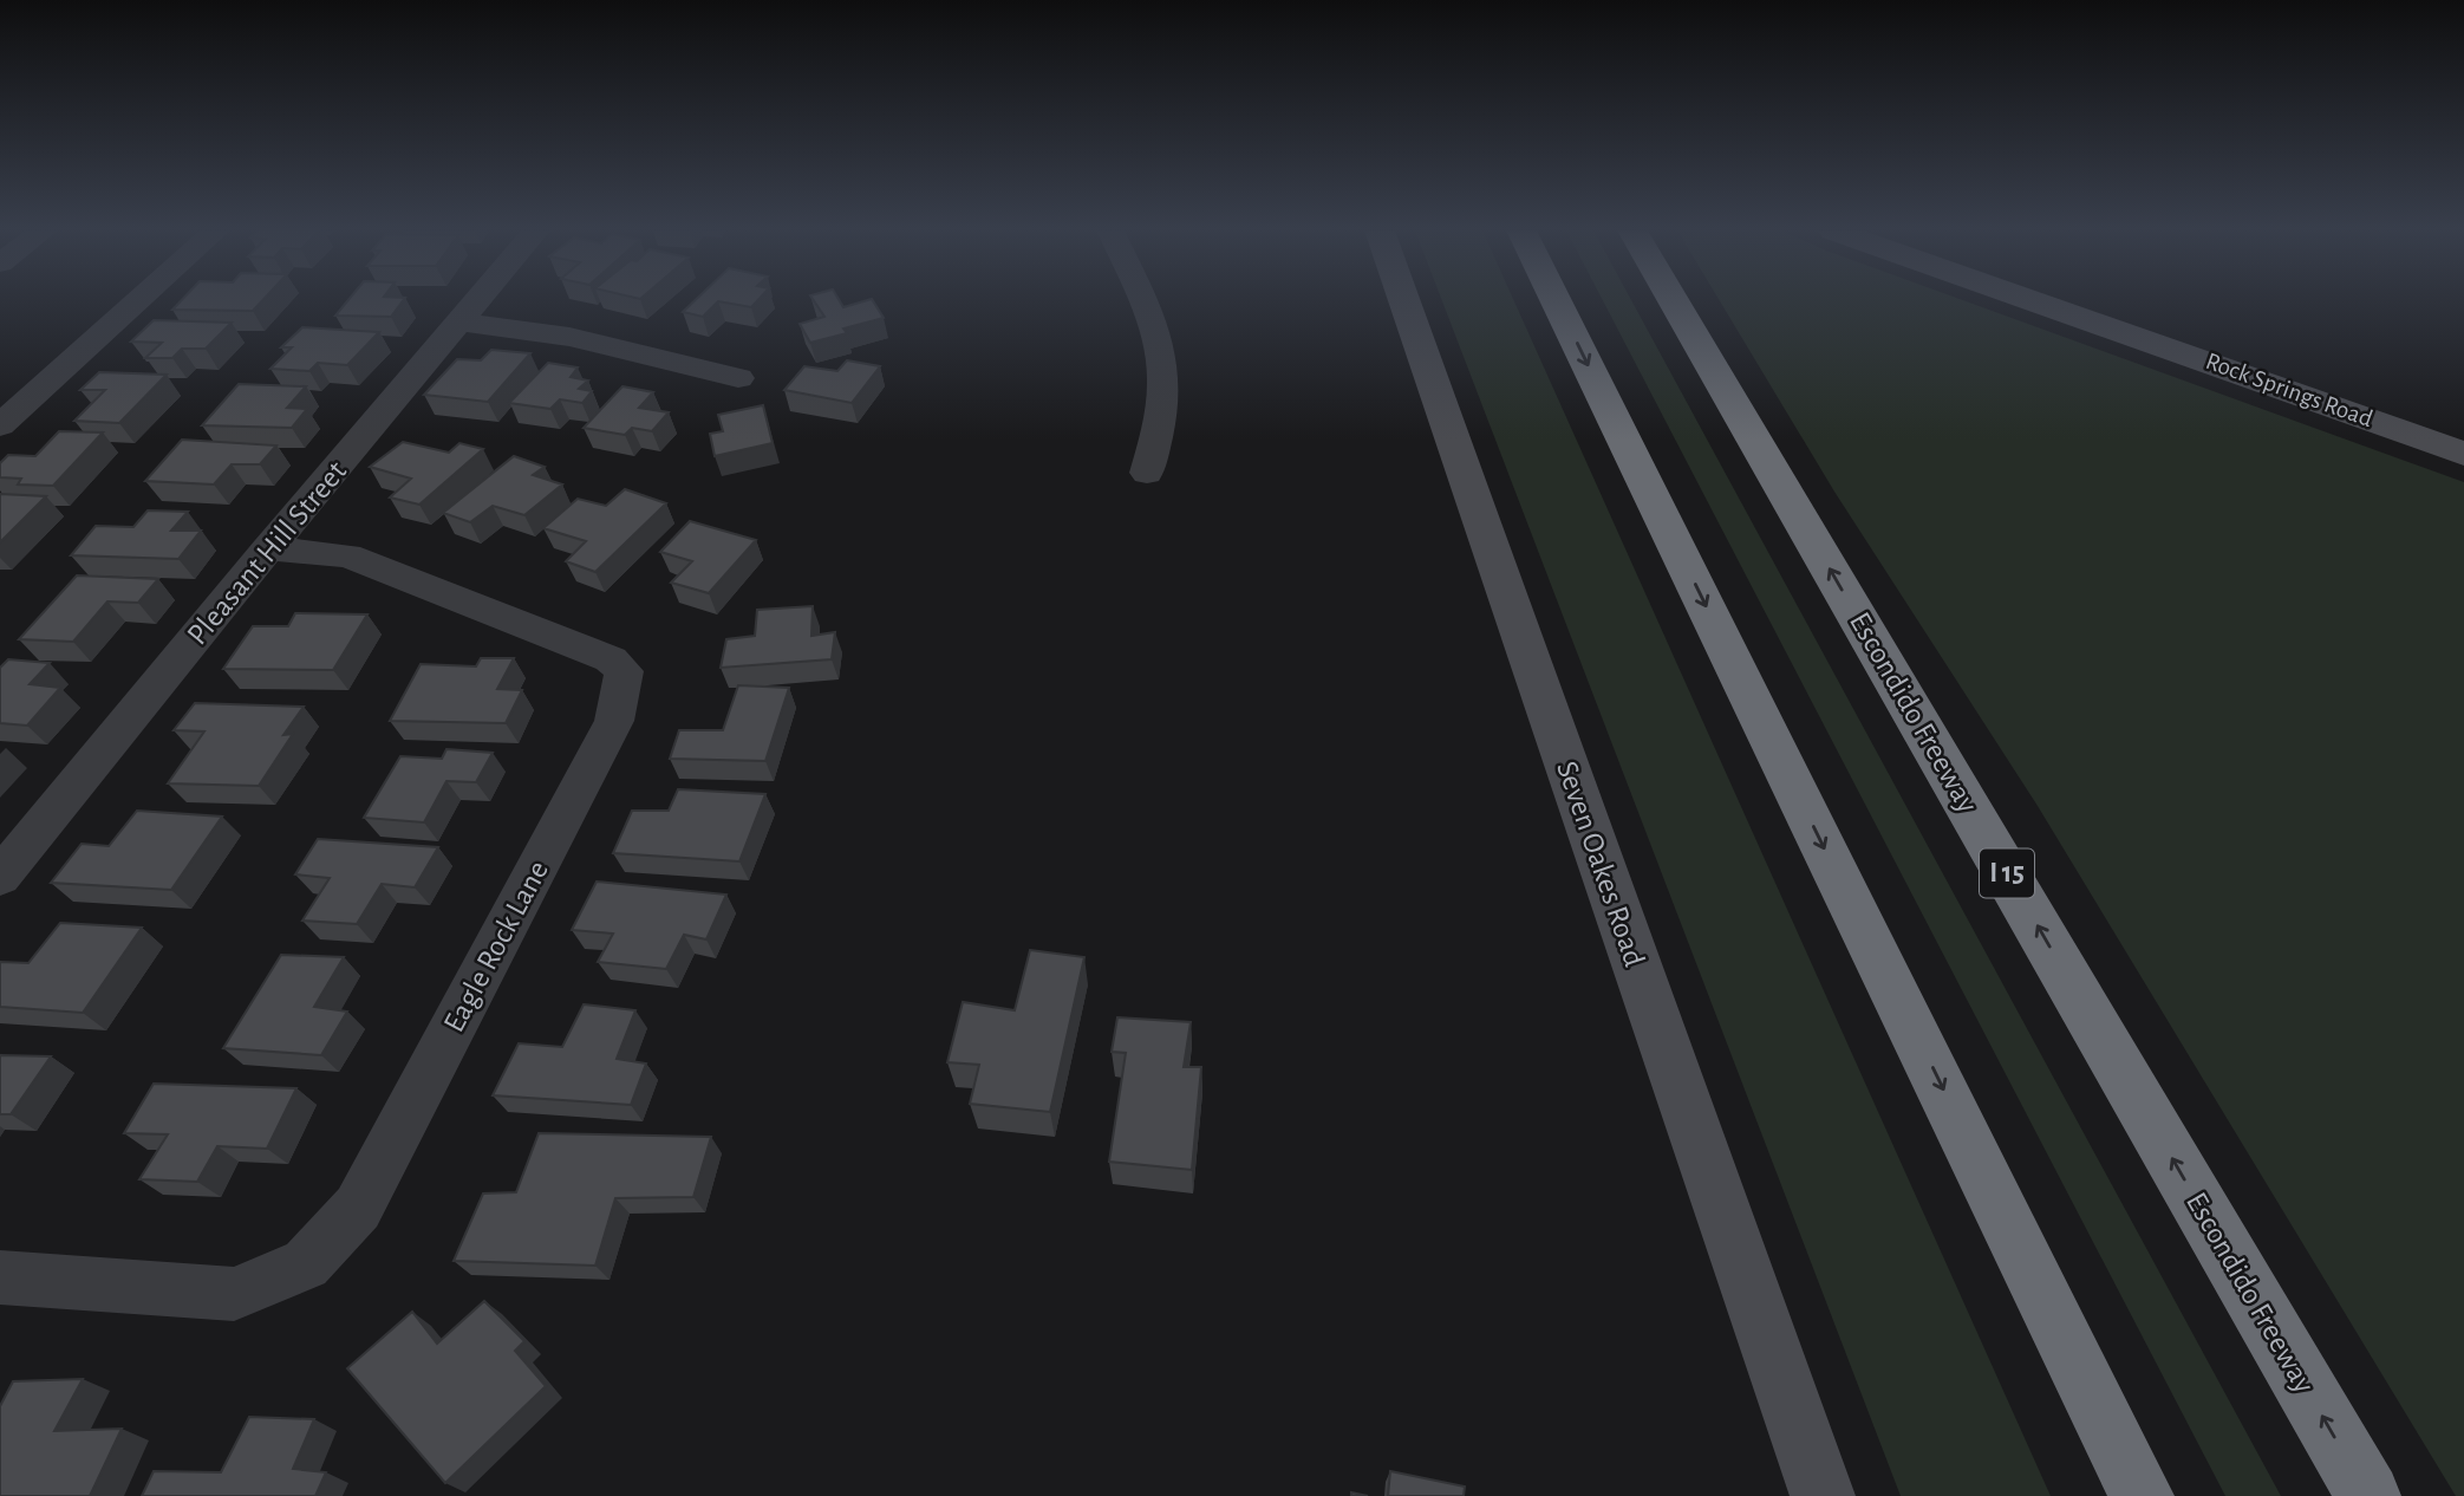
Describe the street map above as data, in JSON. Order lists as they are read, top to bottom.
{
  "streets": {
    "highway": ["Escondido Freeway", "I 15"],
    "street": [
      "Rock Springs Road",
      "Pleasant Hill Street",
      "Seven Oakes Road",
      "Eagle Rock Lane"
    ]
  },
  "crossings": [
    ["Pleasant Hill Street", "Eagle Rock Lane"]
  ]
}
